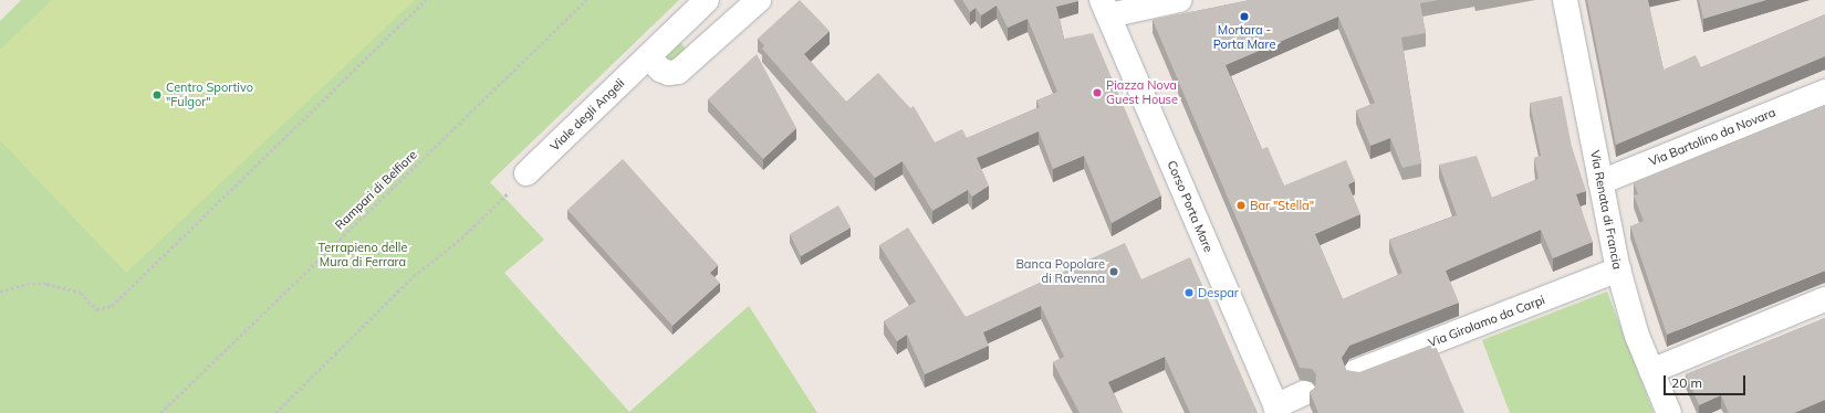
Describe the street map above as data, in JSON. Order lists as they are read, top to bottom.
{
  "streets": {
    "street": [
      "Viale degli Angeli",
      "Via Bartolino da Novara",
      "Corso Porta Mare",
      "Via Renata di Francia",
      "Via Girolamo da Carpi"
    ],
    "path": ["Rampari di Belfiore"]
  },
  "crossings": [
    ["Via Bartolino da Novara", "Via Renata di Francia"],
    ["Via Renata di Francia", "Via Girolamo da Carpi"]
  ],
  "parks": ["Terrapieno delle Mura di Ferrara"],
  "places": [
    "Mortara - Porta Mare",
    "Piazza Nova Guest House",
    "Centro Sportivo \"Fulgor\"",
    "Bar \"Stella\"",
    "Banca Popolare di Ravenna",
    "Despar"
  ],
  "scale_bar": "20 m"
}
